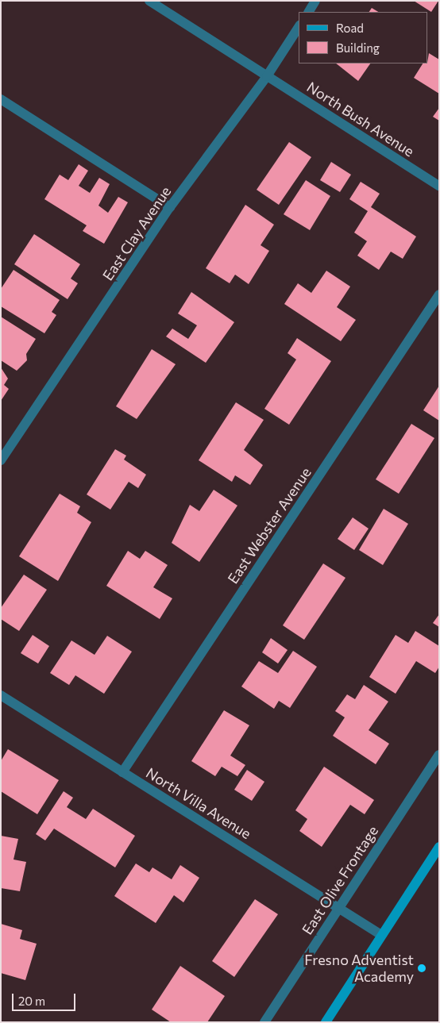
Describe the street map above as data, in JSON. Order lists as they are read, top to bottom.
{
  "streets": {
    "street": [
      "North Bush Avenue",
      "East Clay Avenue",
      "East Webster Avenue",
      "North Villa Avenue",
      "East Olive Frontage"
    ]
  },
  "crossings": [
    ["North Bush Avenue", "East Clay Avenue"],
    ["East Webster Avenue", "North Villa Avenue"],
    ["North Villa Avenue", "East Olive Frontage"]
  ],
  "places": ["Fresno Adventist Academy"],
  "legend": ["Road", "Building"],
  "scale_bar": "20 m"
}
